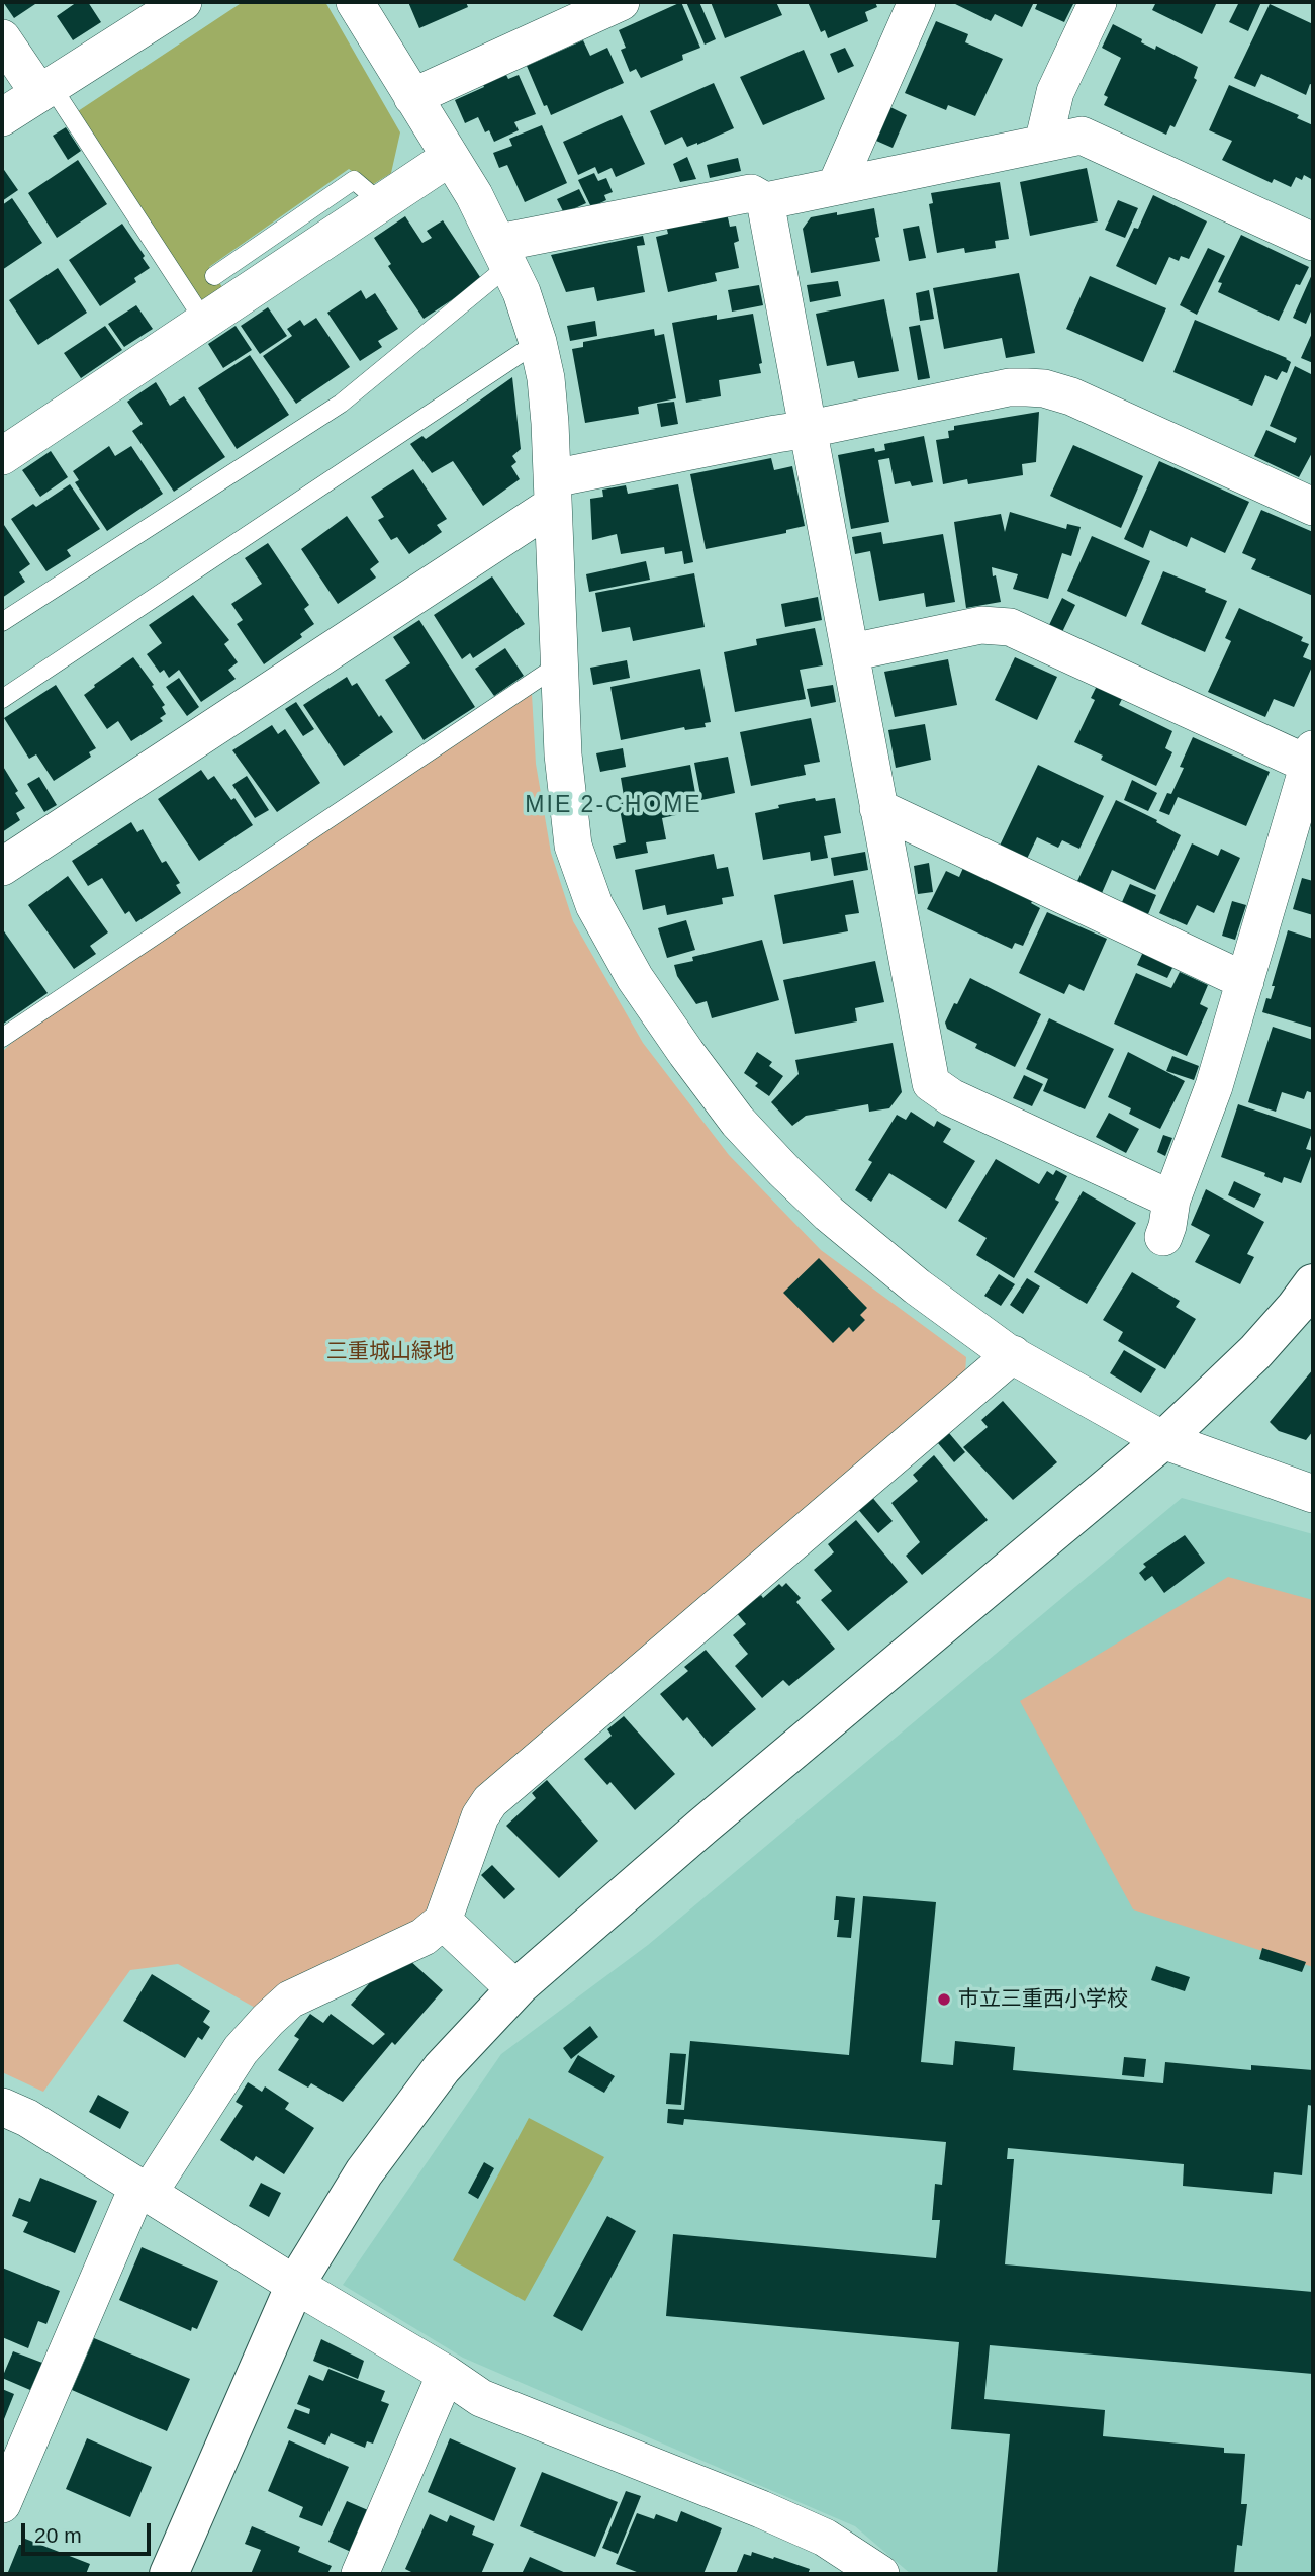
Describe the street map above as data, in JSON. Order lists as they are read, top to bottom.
{
  "districts": ["MIE 2-CHOME"],
  "parks": ["三重城山緑地"],
  "places": ["市立三重西小学校"],
  "scale_bar": "20 m"
}
